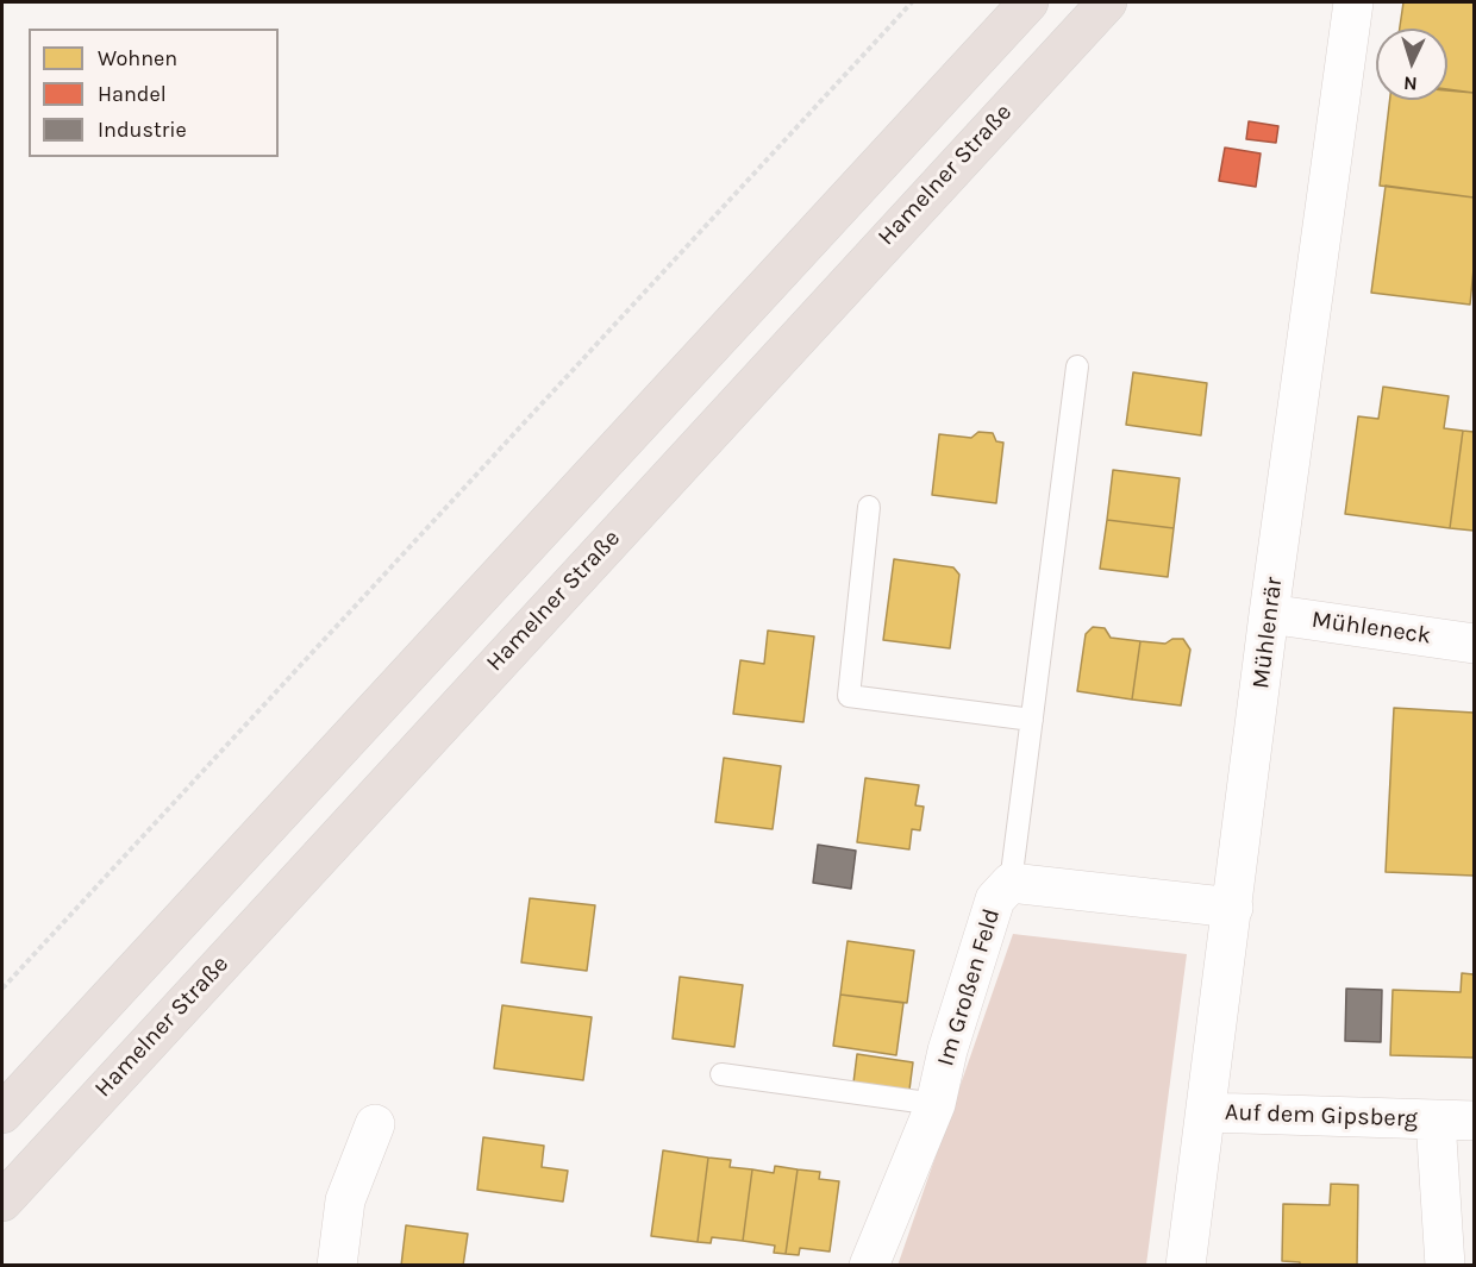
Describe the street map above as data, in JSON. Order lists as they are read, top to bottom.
{
  "streets": {
    "highway": ["Hamelner Straße"],
    "street": [
      "Mühleneck",
      "Mühlenrär",
      "Im Großen Feld",
      "Auf dem Gipsberg"
    ]
  },
  "crossings": [
    ["Mühleneck", "Mühlenrär"],
    ["Mühlenrär", "Im Großen Feld"],
    ["Mühlenrär", "Auf dem Gipsberg"]
  ],
  "legend": ["Wohnen", "Handel", "Industrie"],
  "north": "bottom"
}
